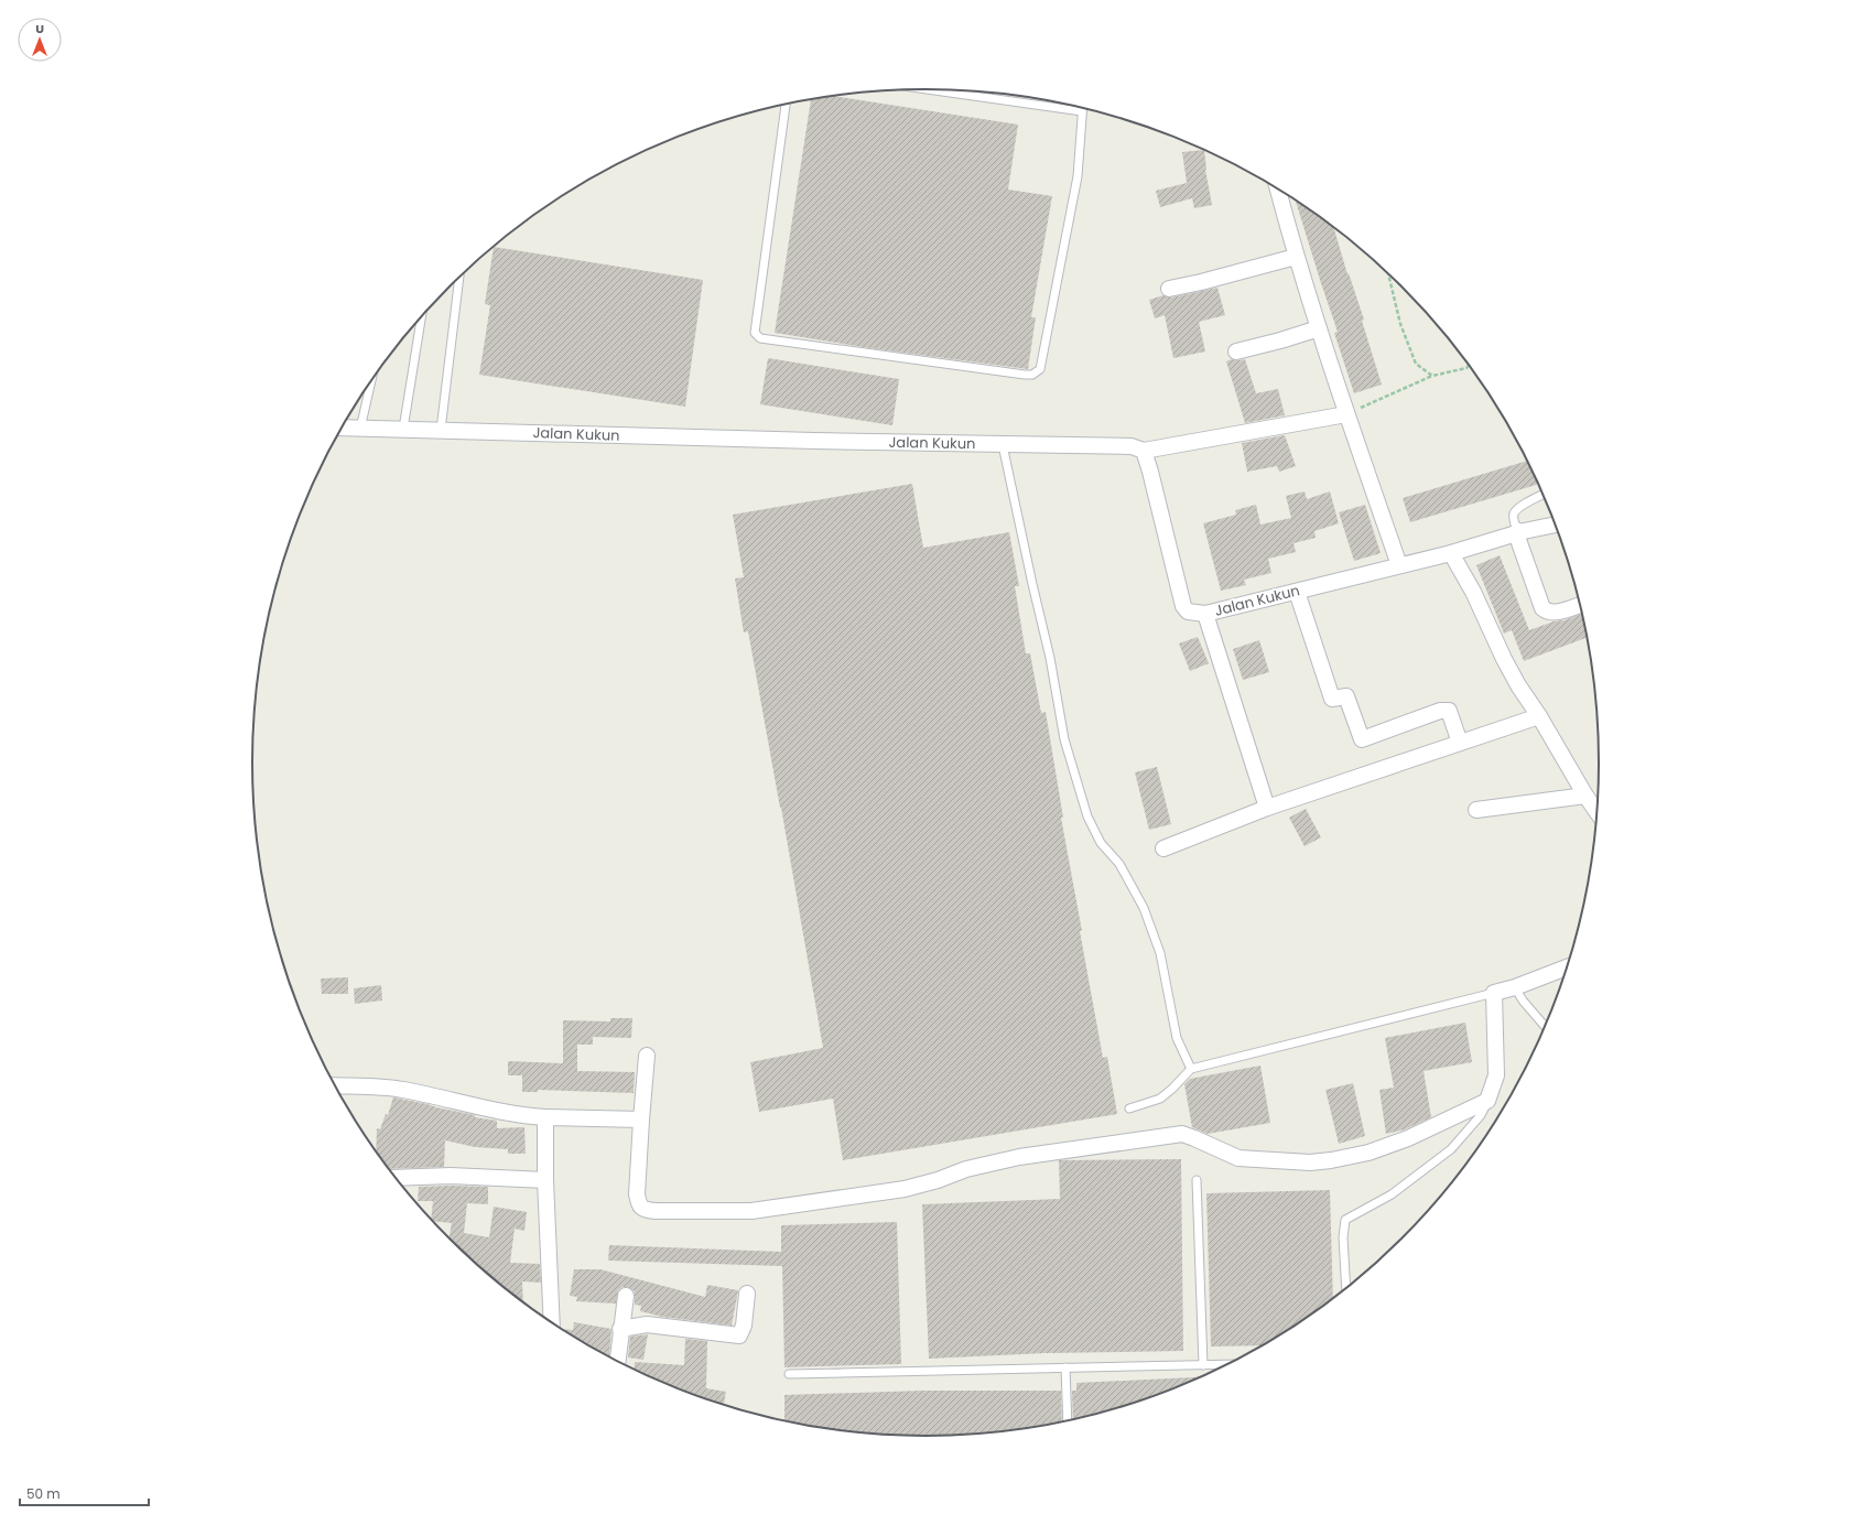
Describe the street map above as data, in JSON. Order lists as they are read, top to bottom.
{
  "streets": {
    "street": ["Jalan Kukun"]
  },
  "scale_bar": "50 m",
  "north": "top"
}
